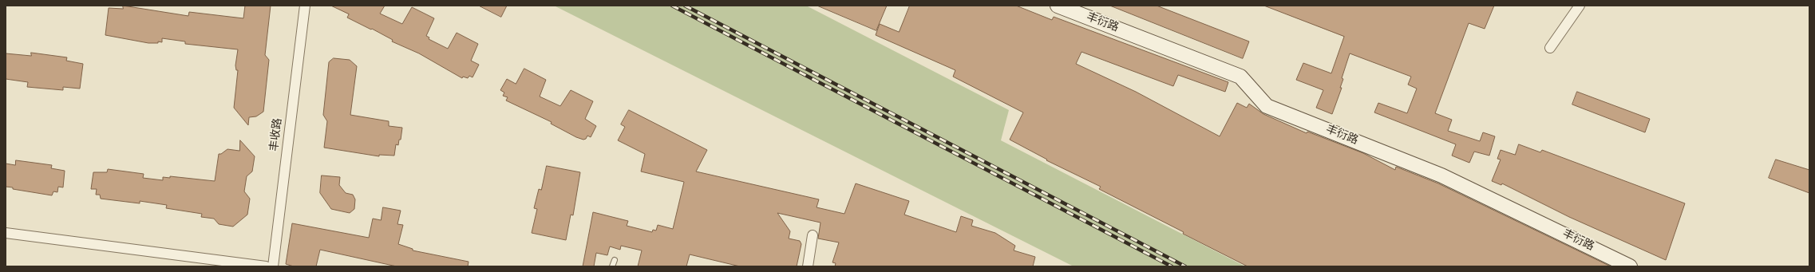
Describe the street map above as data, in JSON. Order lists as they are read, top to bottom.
{
  "streets": {
    "street": ["丰衍路", "丰收路"]
  }
}
